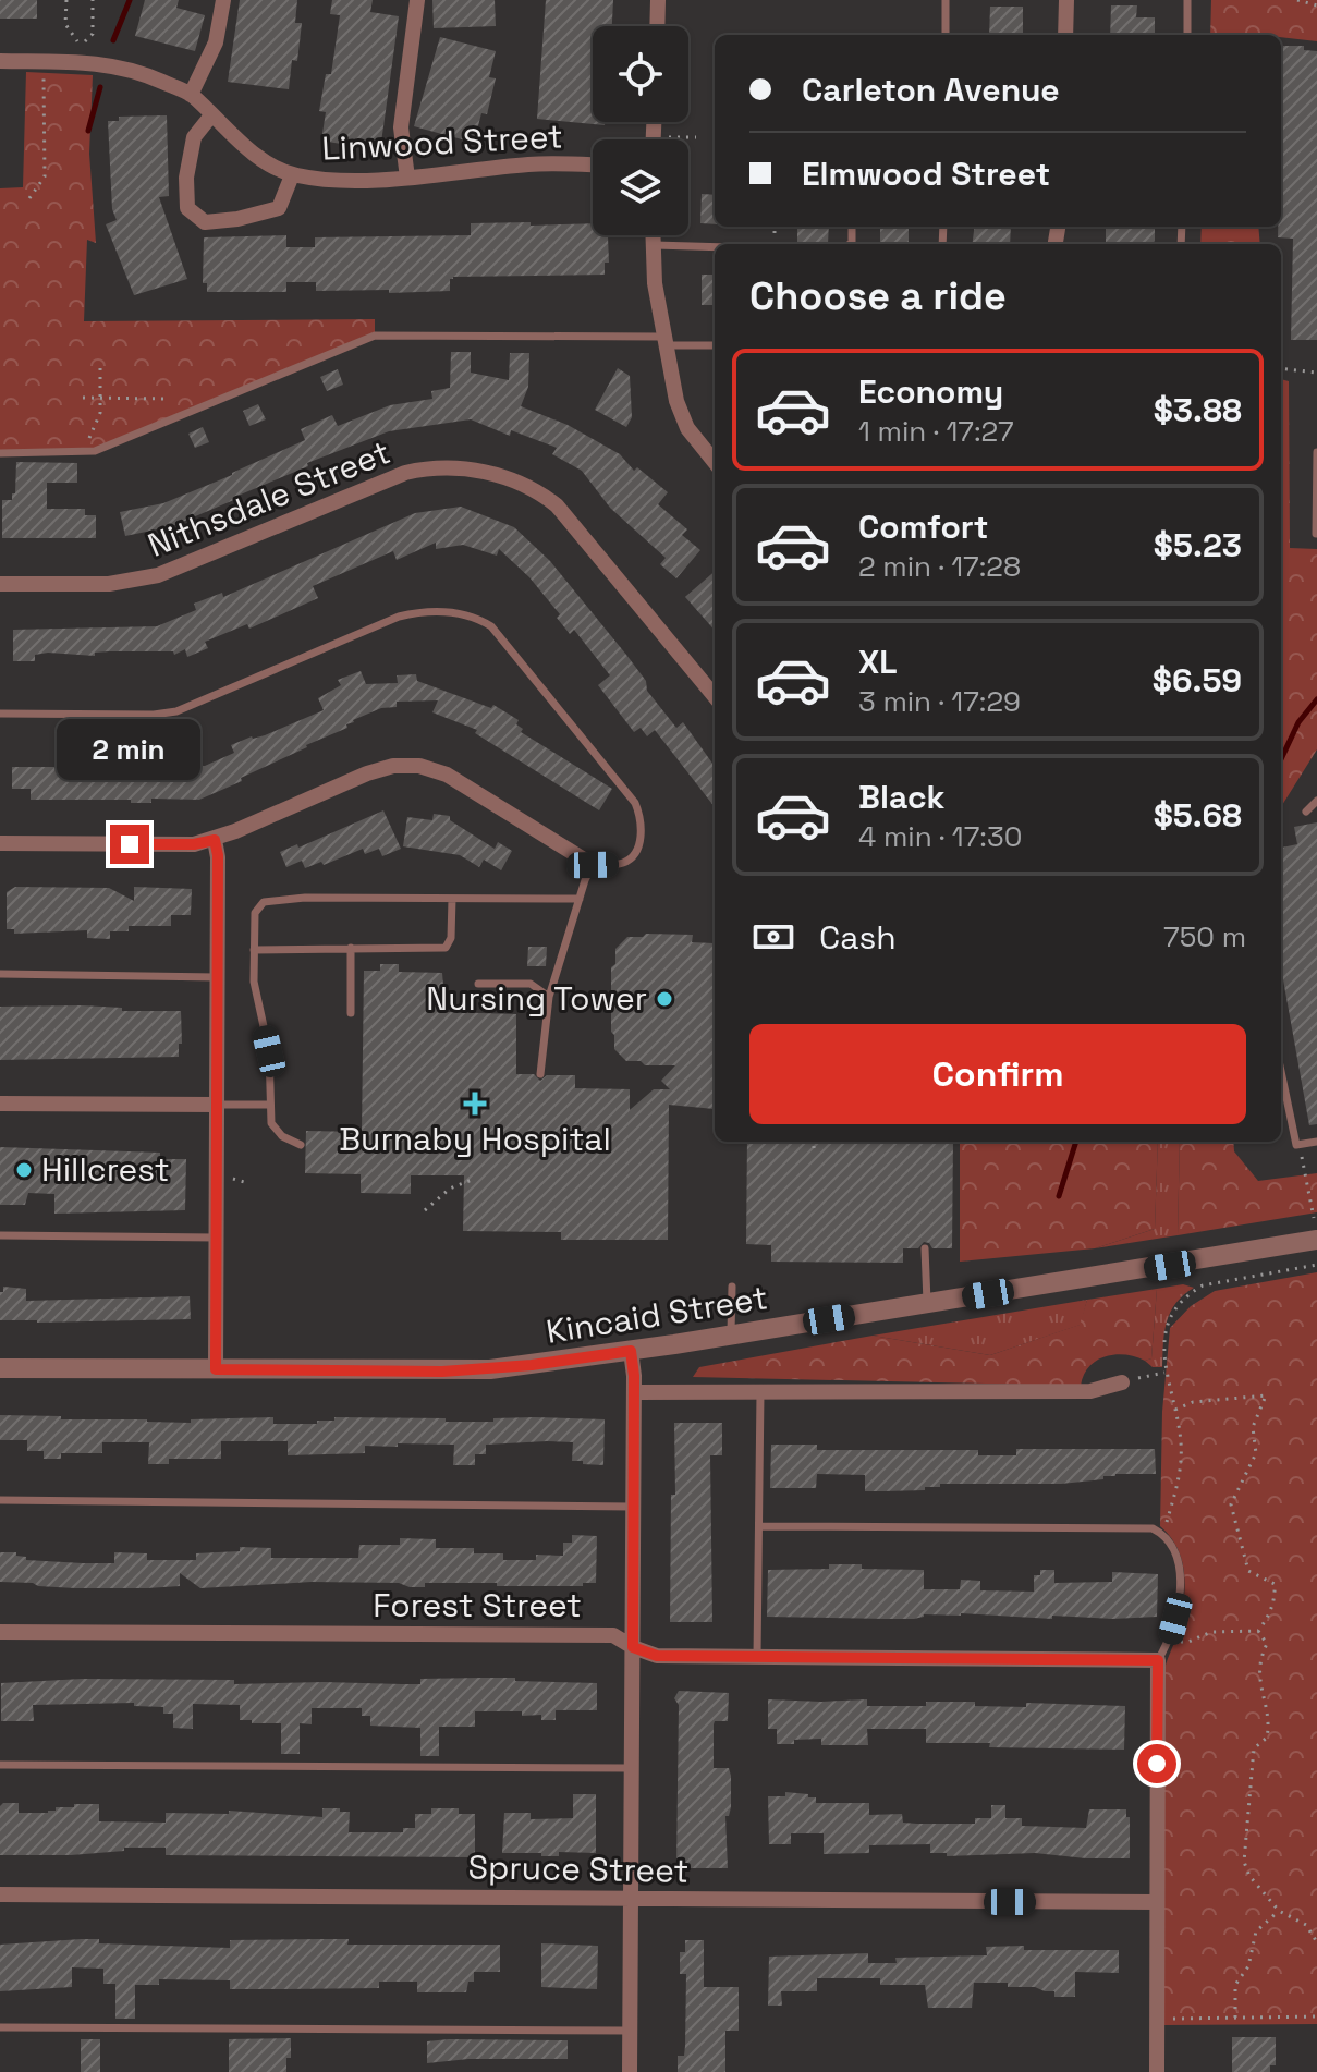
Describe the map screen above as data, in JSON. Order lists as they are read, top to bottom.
{
  "streets": {
    "street": [
      "Linwood Street",
      "Nithsdale Street",
      "Kincaid Street",
      "Forest Street",
      "Spruce Street"
    ]
  },
  "places": {
    "other": ["Nursing Tower", "Hillcrest"],
    "health": ["Burnaby Hospital"]
  },
  "page": {
    "banner": ["Carleton Avenue", "Elmwood Street"],
    "heading": "Choose a ride",
    "list": [
      {
        "name": "Economy",
        "note": "1 min · 17:27",
        "value": "$3.88"
      },
      {
        "name": "Comfort",
        "note": "2 min · 17:28",
        "value": "$5.23"
      },
      {
        "name": "XL",
        "note": "3 min · 17:29",
        "value": "$6.59"
      },
      {
        "name": "Black",
        "note": "4 min · 17:30",
        "value": "$5.68"
      }
    ],
    "bubble": "2 min",
    "pay": ["Cash", "750 m"],
    "buttons": "Confirm"
  }
}
